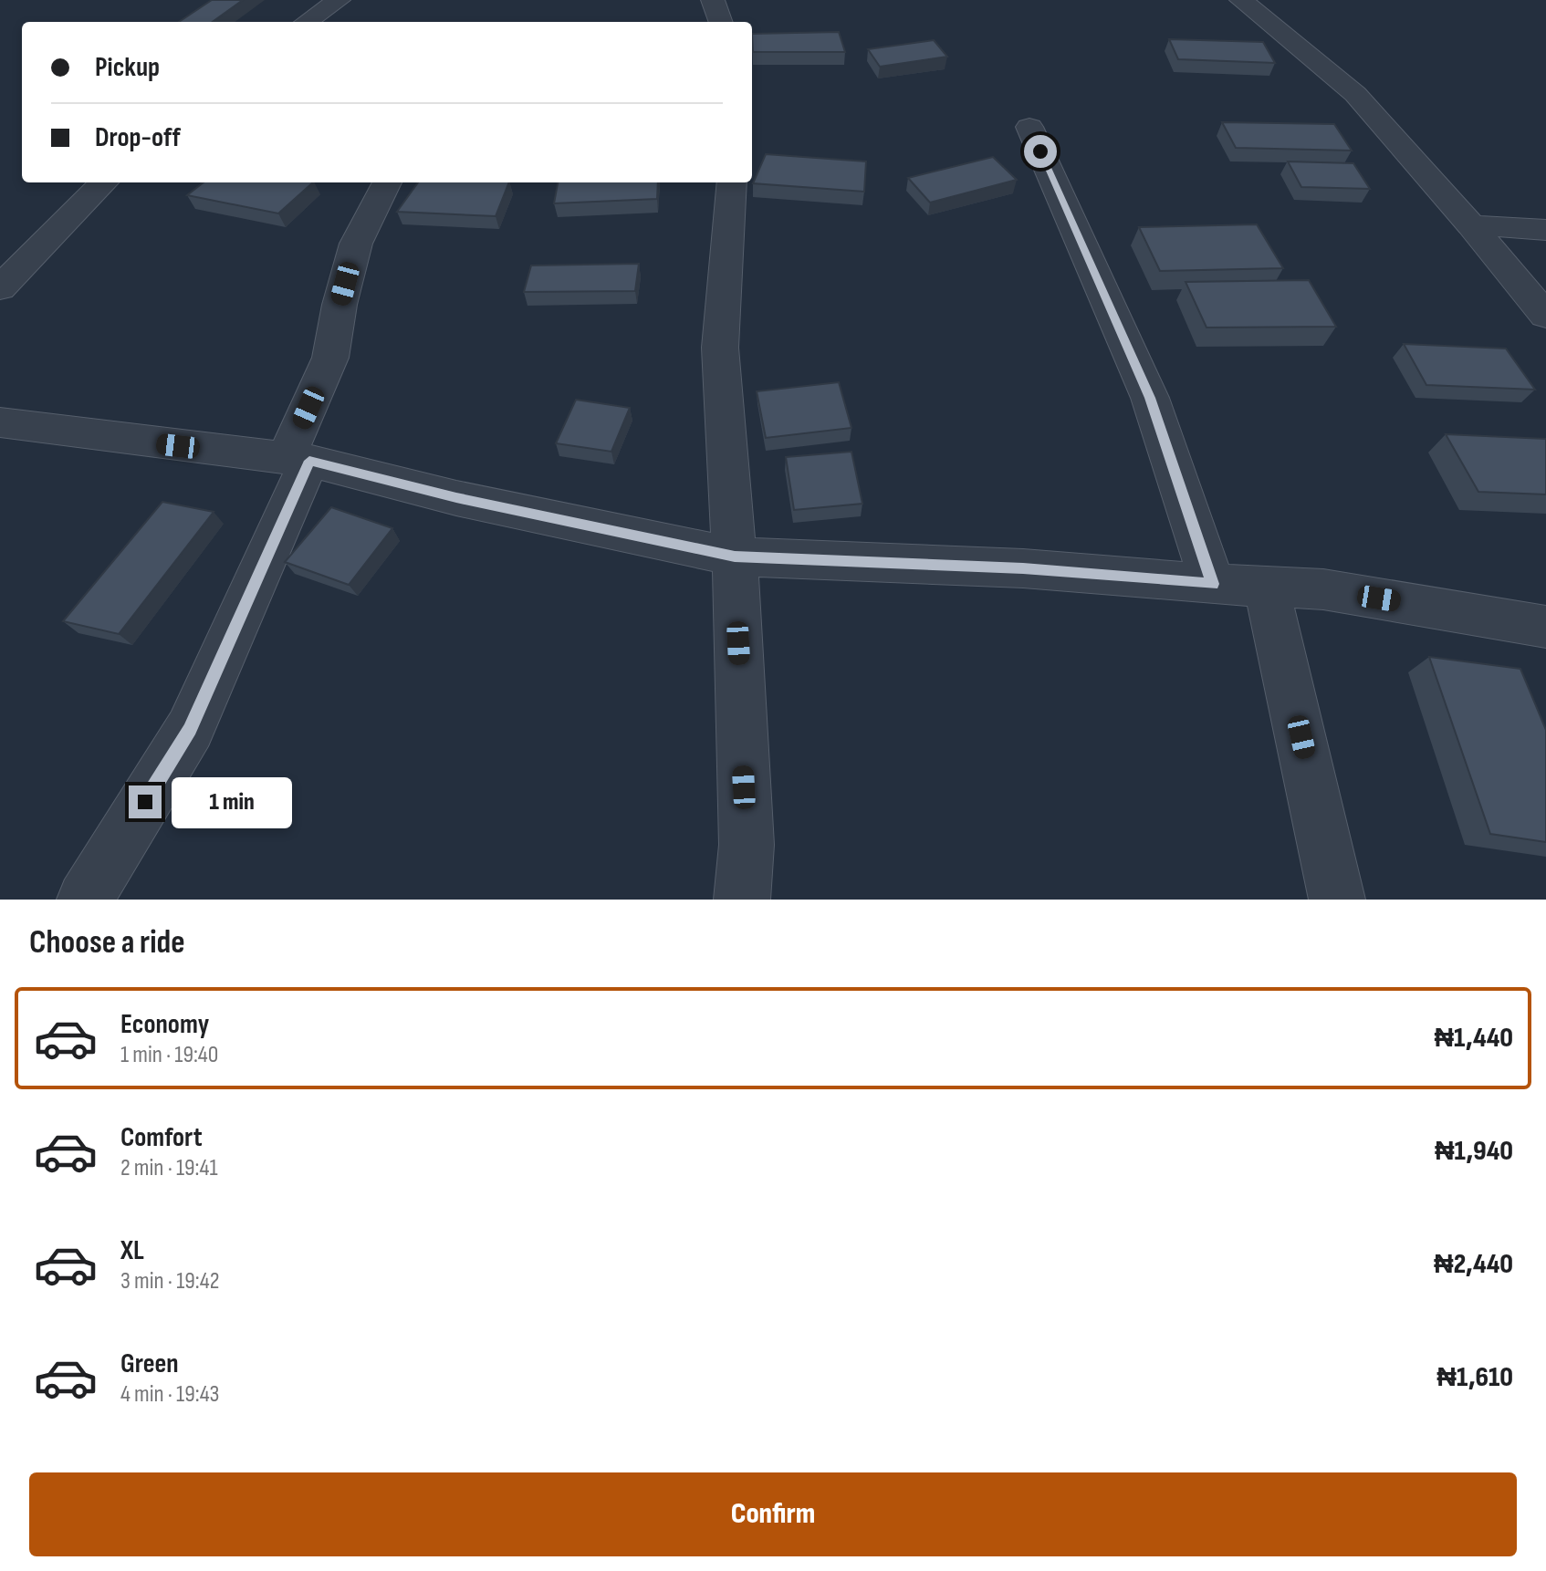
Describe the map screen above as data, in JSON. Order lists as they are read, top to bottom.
{
  "page": {
    "banner": ["Pickup", "Drop-off"],
    "bubble": "1 min",
    "heading": "Choose a ride",
    "list": [
      {
        "name": "Economy",
        "note": "1 min · 19:40",
        "value": "₦1,440"
      },
      {
        "name": "Comfort",
        "note": "2 min · 19:41",
        "value": "₦1,940"
      },
      {
        "name": "XL",
        "note": "3 min · 19:42",
        "value": "₦2,440"
      },
      {
        "name": "Green",
        "note": "4 min · 19:43",
        "value": "₦1,610"
      }
    ],
    "buttons": "Confirm"
  }
}
